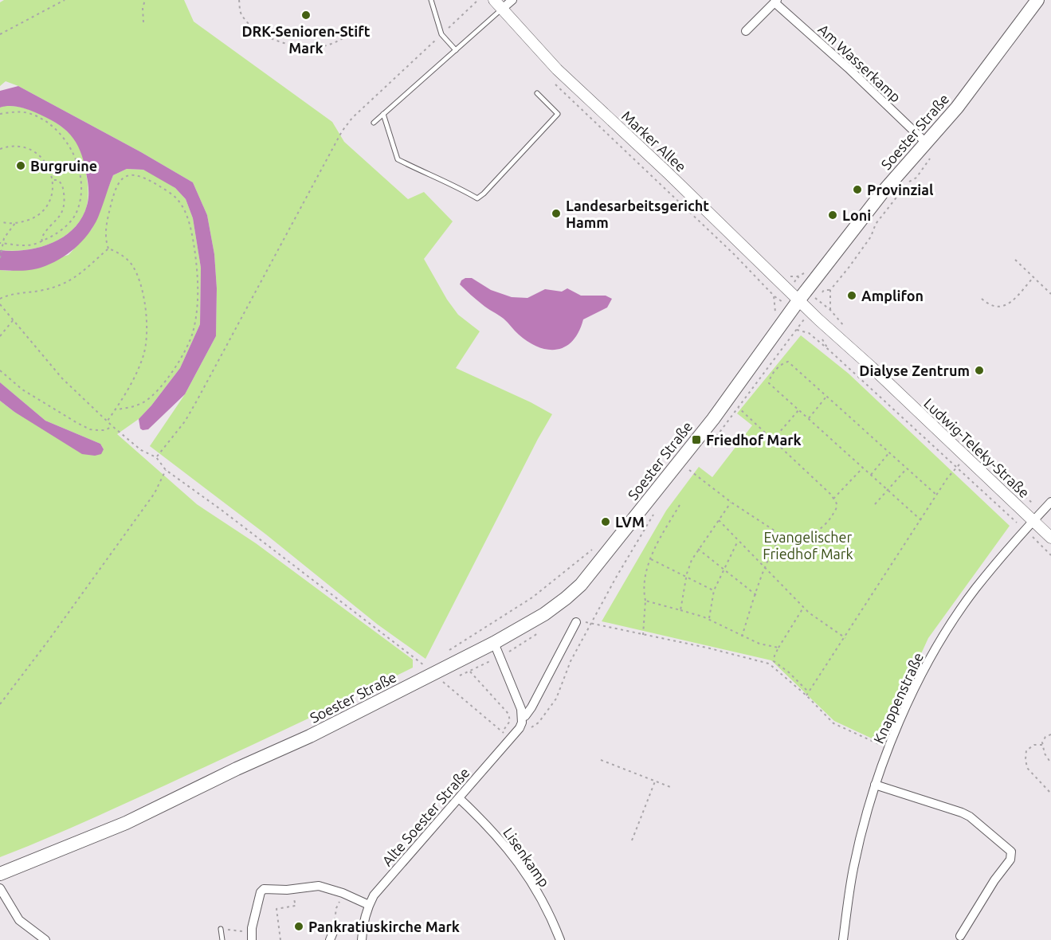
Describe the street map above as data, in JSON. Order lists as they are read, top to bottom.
{
  "streets": {
    "main road": ["Soester Straße"],
    "street": [
      "Am Wasserkamp",
      "Marker Allee",
      "Ludwig-Teleky-Straße",
      "Knappenstraße",
      "Alte Soester Straße",
      "Lisenkamp"
    ]
  },
  "crossings": [
    ["Am Wasserkamp", "Soester Straße"],
    ["Soester Straße", "Marker Allee"],
    ["Soester Straße", "Ludwig-Teleky-Straße"],
    ["Marker Allee", "Ludwig-Teleky-Straße"],
    ["Ludwig-Teleky-Straße", "Knappenstraße"],
    ["Alte Soester Straße", "Lisenkamp"]
  ],
  "parks": ["Evangelischer Friedhof Mark"],
  "places": {
    "other": [
      "DRK-Senioren-Stift Mark",
      "Burgruine",
      "Provinzial",
      "Landesarbeitsgericht Hamm",
      "Loni",
      "Amplifon",
      "Dialyse Zentrum",
      "LVM",
      "Pankratiuskirche Mark"
    ],
    "transit": ["Friedhof Mark"]
  }
}
